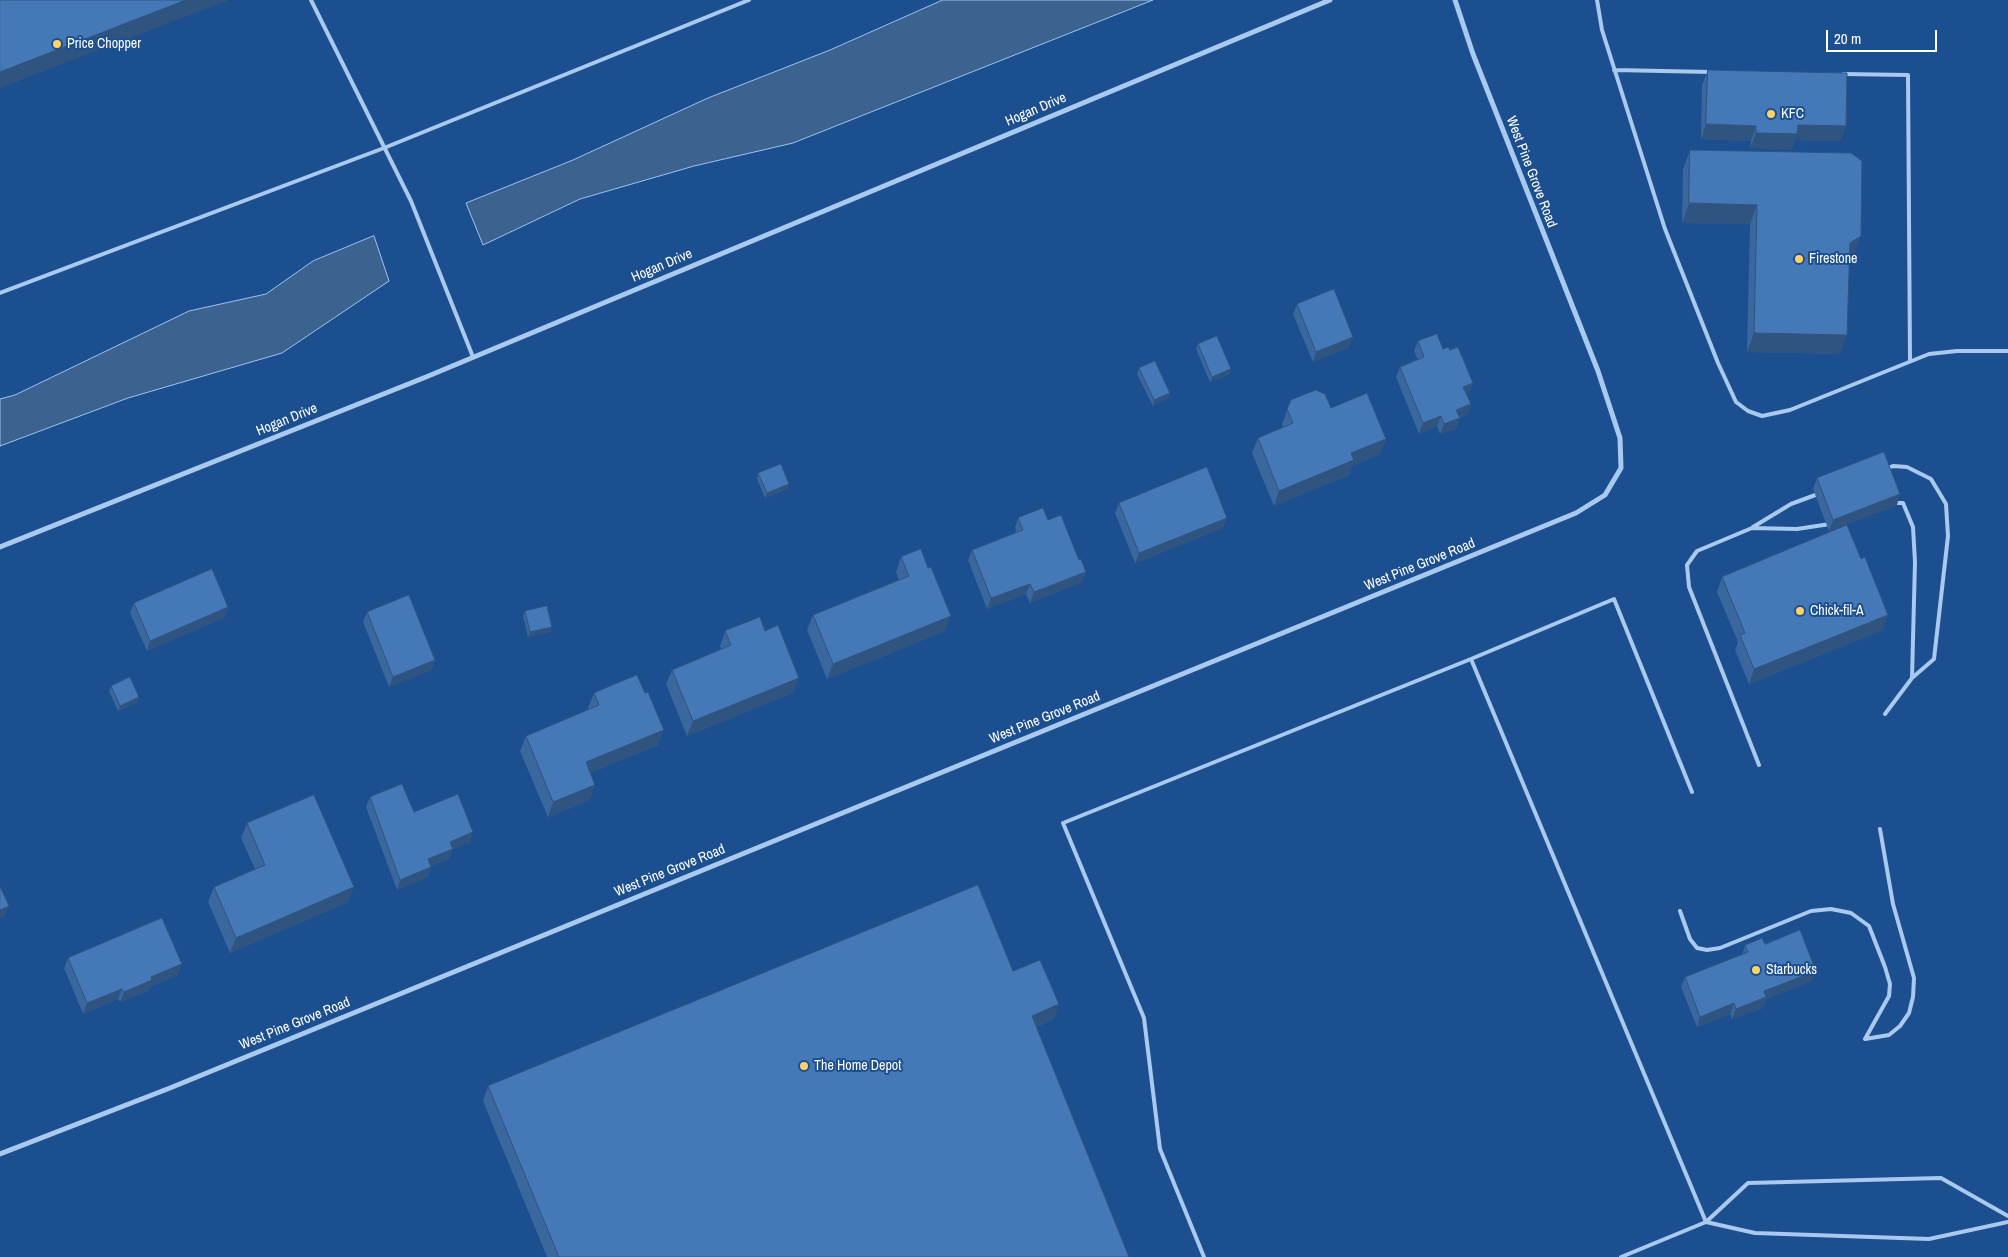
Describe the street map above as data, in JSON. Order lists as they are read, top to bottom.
{
  "streets": {
    "street": ["Hogan Drive", "West Pine Grove Road"]
  },
  "places": [
    "Price Chopper",
    "KFC",
    "Firestone",
    "Chick-fil-A",
    "Starbucks",
    "The Home Depot"
  ],
  "scale_bar": "20 m"
}
